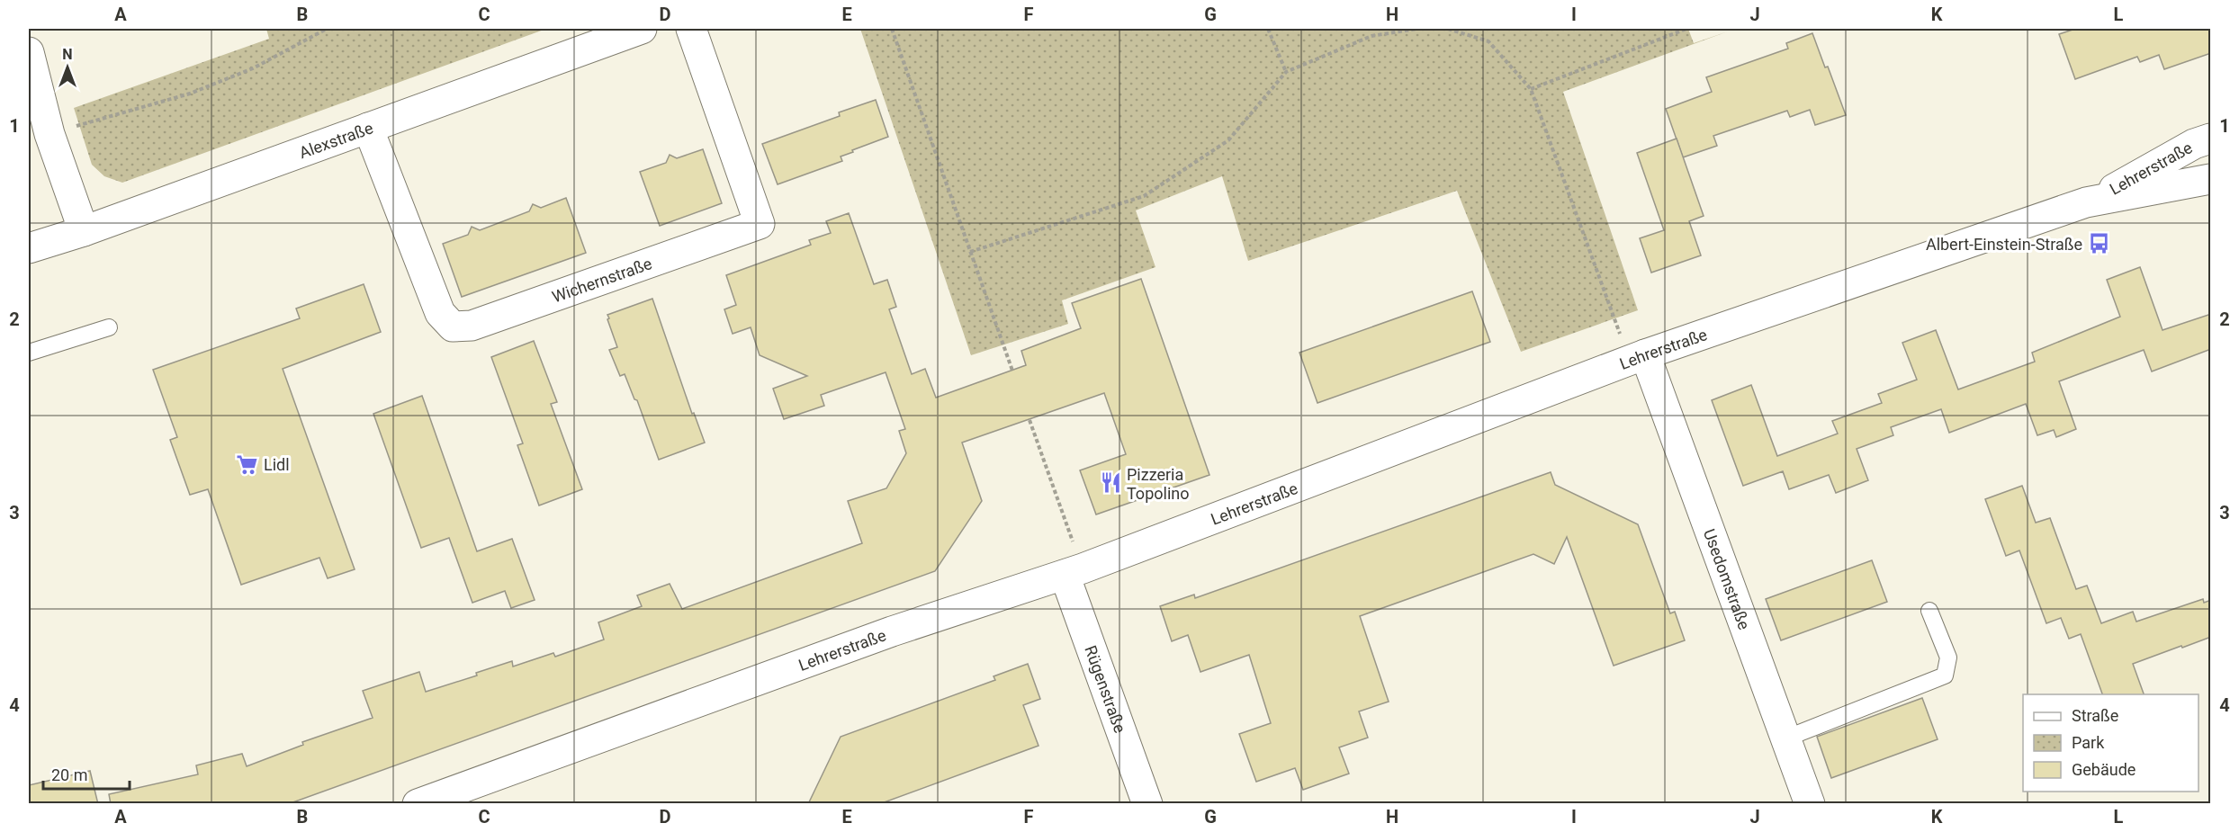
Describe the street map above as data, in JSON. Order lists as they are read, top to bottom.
{
  "streets": {
    "street": [
      "Alexstraße",
      "Lehrerstraße",
      "Wichernstraße",
      "Usedomstraße",
      "Rügenstraße"
    ]
  },
  "crossings": [
    ["Alexstraße", "Wichernstraße"],
    ["Lehrerstraße", "Usedomstraße"],
    ["Lehrerstraße", "Rügenstraße"]
  ],
  "places": {
    "bus stop": ["Albert-Einstein-Straße"],
    "supermarket": ["Lidl"],
    "restaurant": ["Pizzeria Topolino"]
  },
  "legend": ["Straße", "Park", "Gebäude"],
  "scale_bar": "20 m",
  "north": "top",
  "grid": {
    "columns": [
      "A",
      "B",
      "C",
      "D",
      "E",
      "F",
      "G",
      "H",
      "I",
      "J",
      "K",
      "L"
    ],
    "rows": [
      "1",
      "2",
      "3",
      "4"
    ]
  }
}
